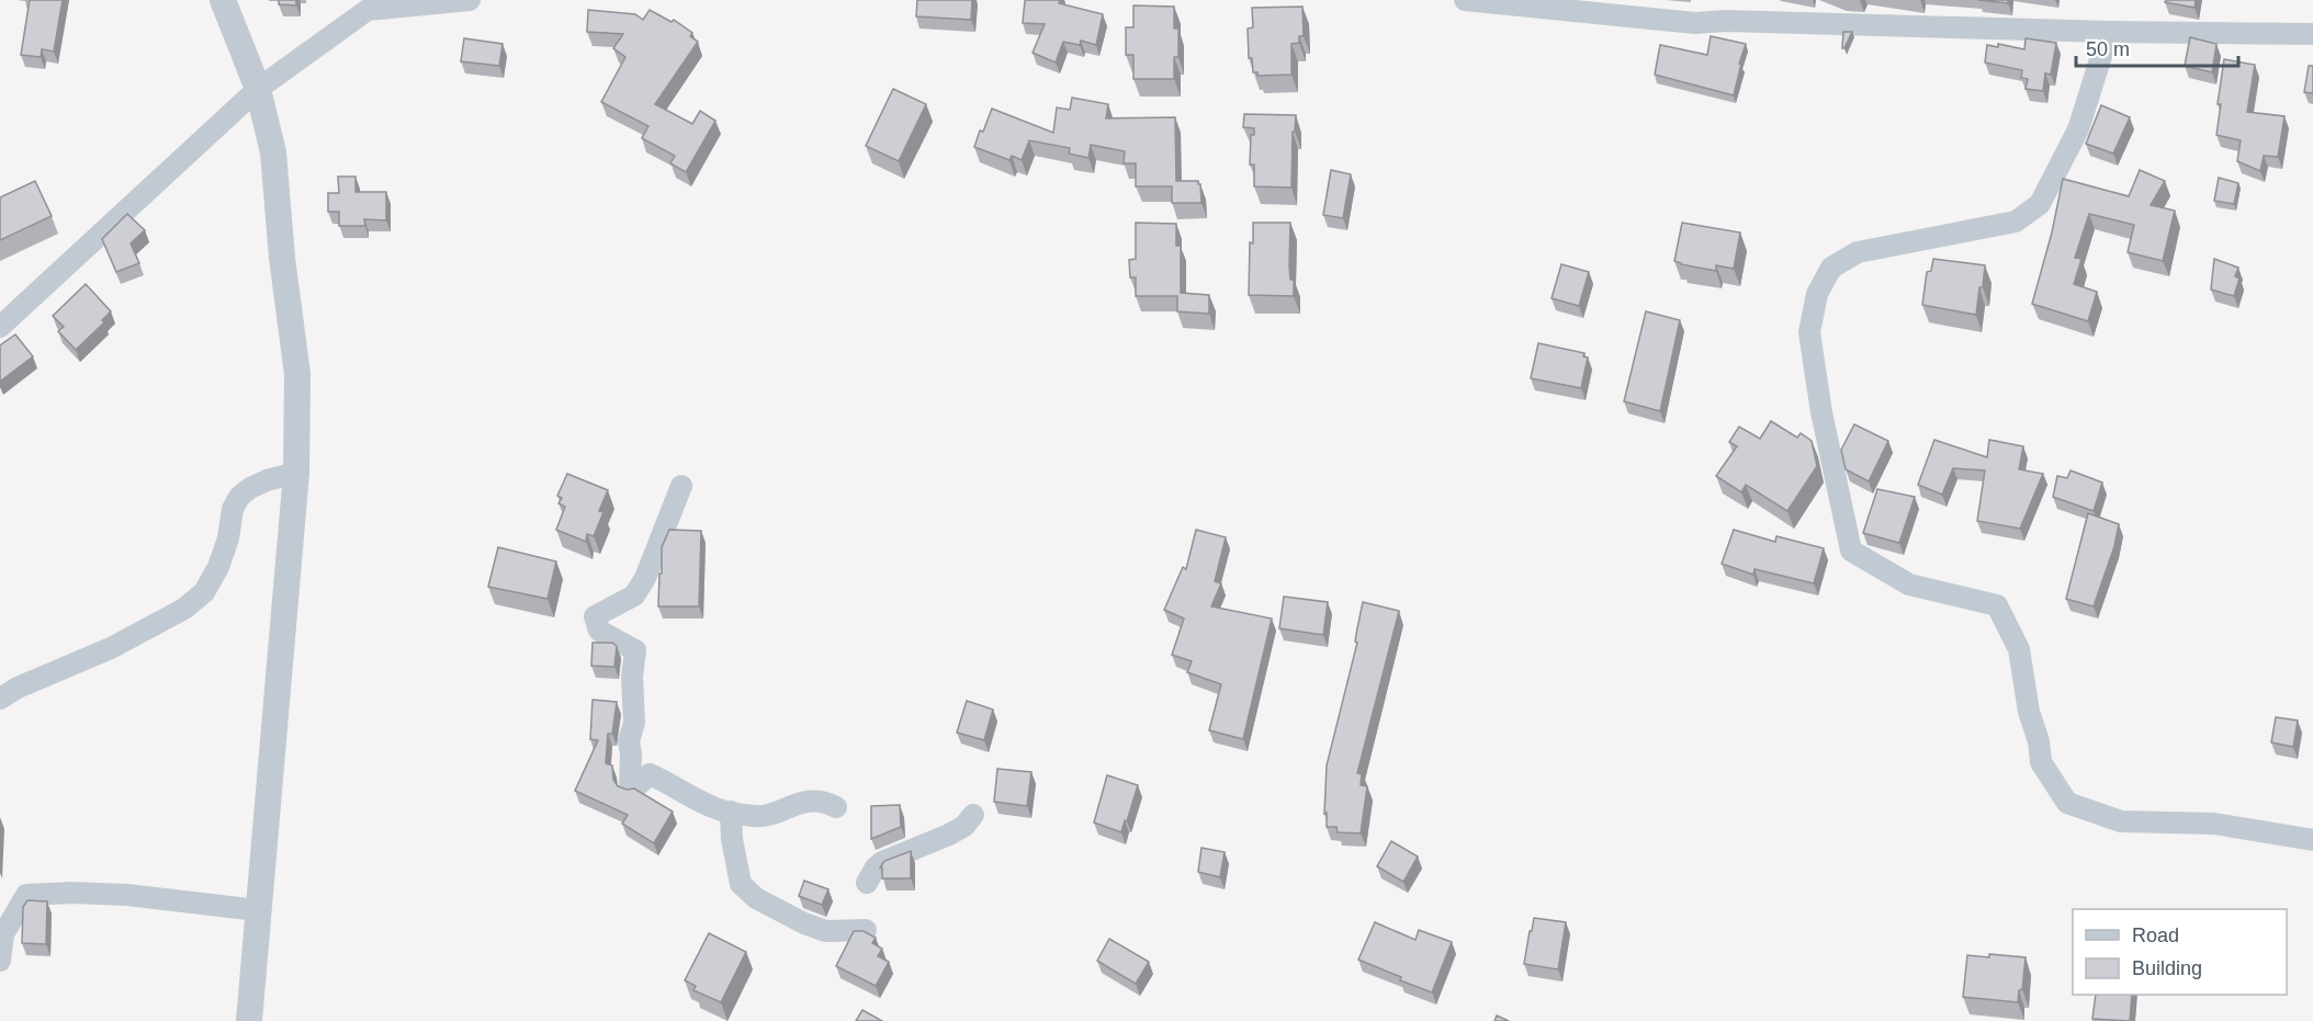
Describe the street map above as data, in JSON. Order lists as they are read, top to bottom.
{
  "legend": ["Road", "Building"],
  "scale_bar": "50 m"
}
